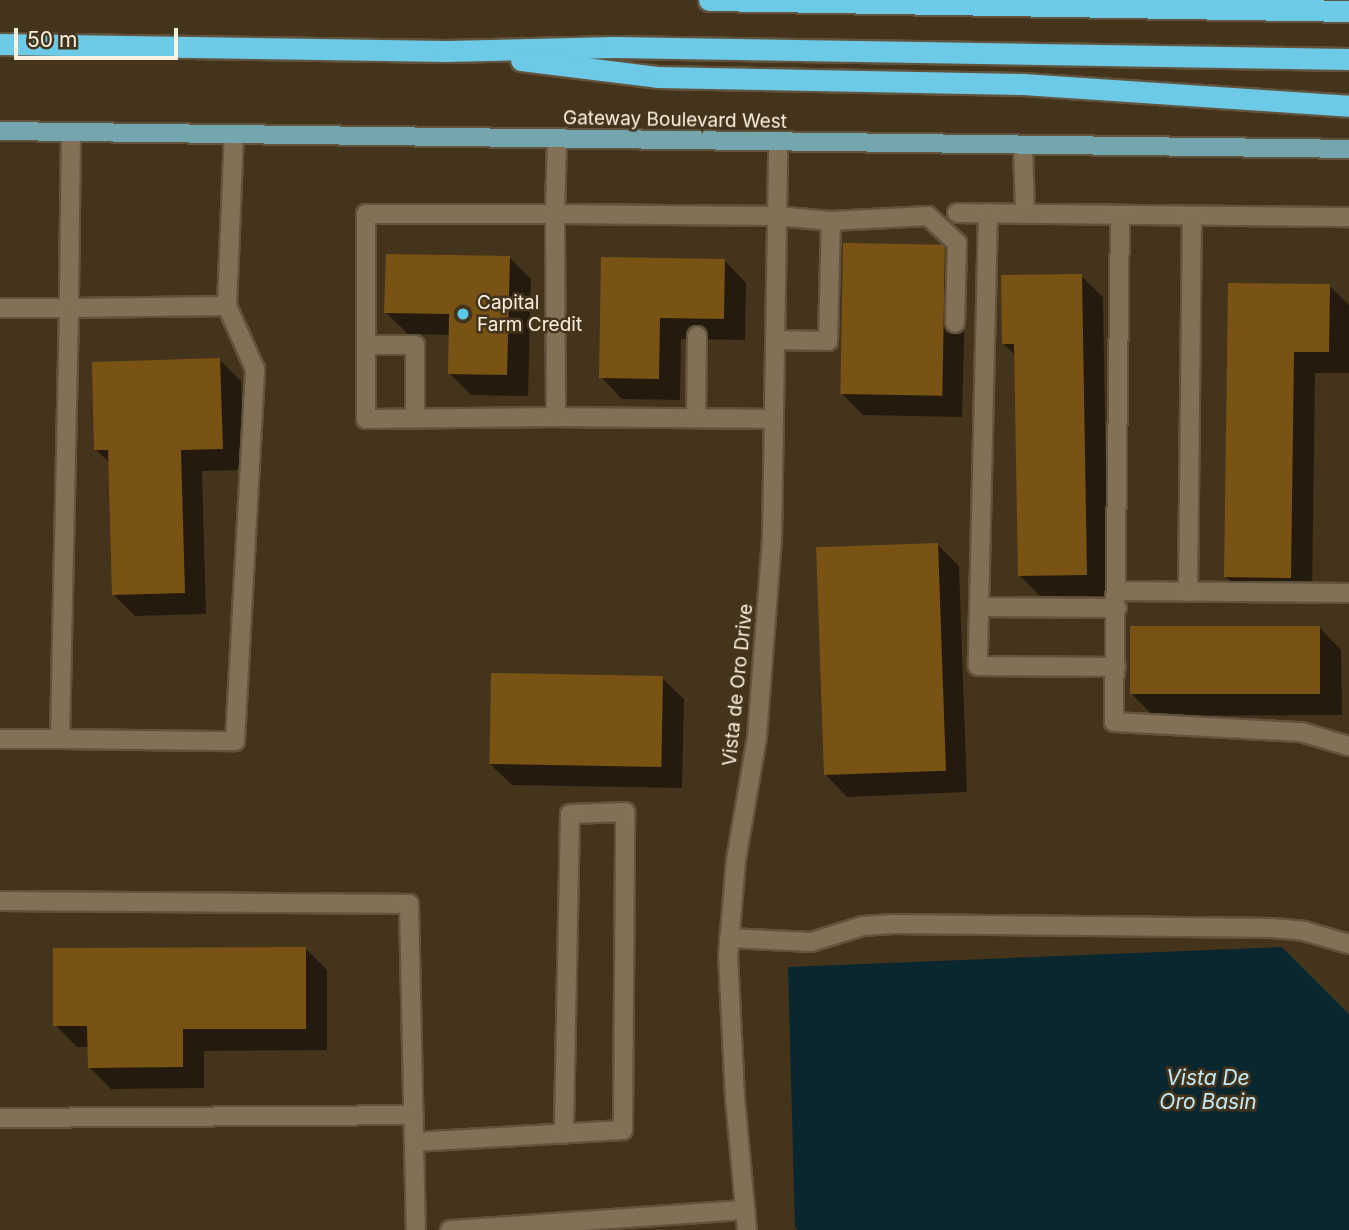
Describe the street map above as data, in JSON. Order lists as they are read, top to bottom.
{
  "streets": {
    "main road": ["Gateway Boulevard West"],
    "street": ["Vista de Oro Drive"]
  },
  "crossings": [
    ["Gateway Boulevard West", "Vista de Oro Drive"]
  ],
  "water": ["Vista De Oro Basin"],
  "places": ["Capital Farm Credit"],
  "scale_bar": "50 m"
}
